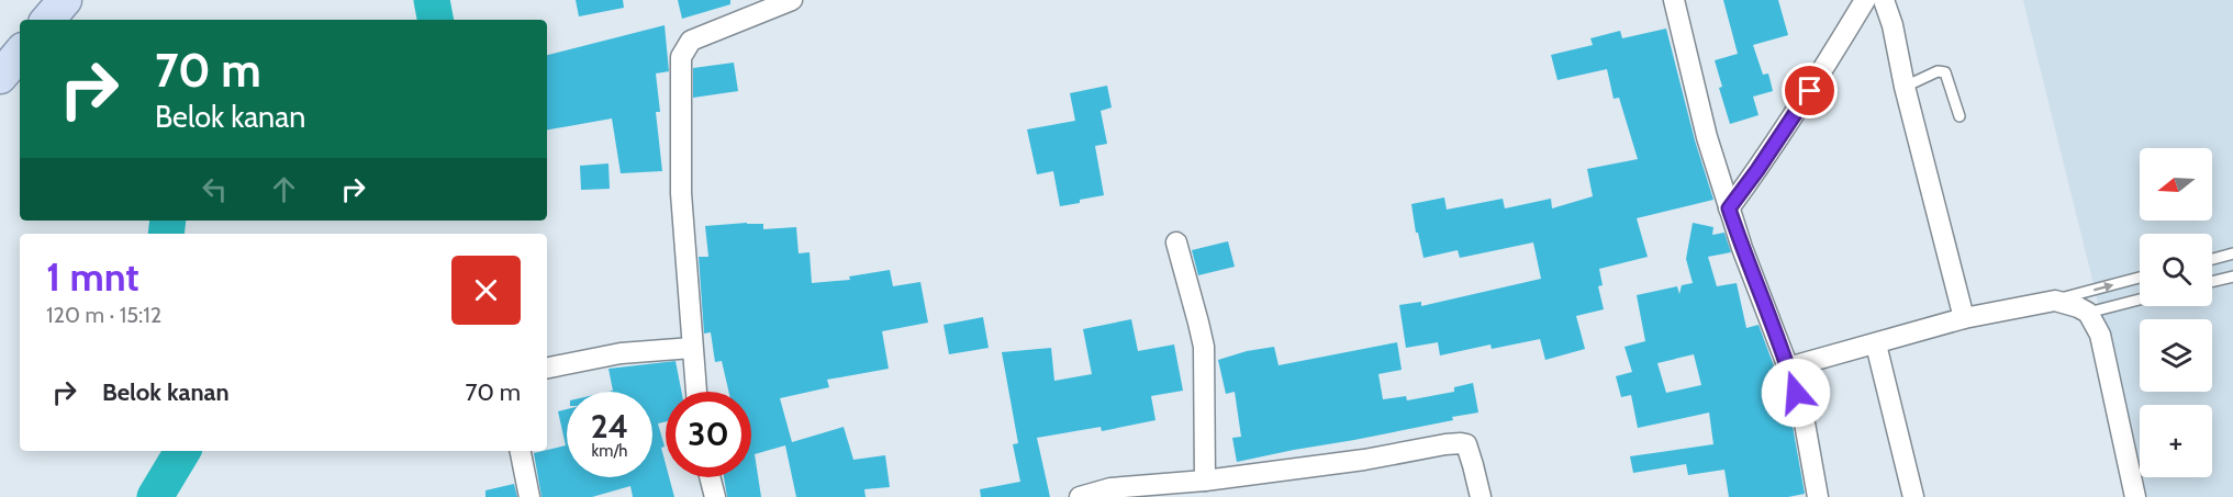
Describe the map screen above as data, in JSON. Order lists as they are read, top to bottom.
{
  "north": "left",
  "page": {
    "turn": ["70 m", "Belok kanan"],
    "map_buttons": "+",
    "heading": ["1 mnt", "120 m · 15:12"],
    "list": [
      {
        "name": "Belok kanan",
        "value": "70 m"
      }
    ],
    "speed": "24 km/h",
    "limit": "30"
  }
}
